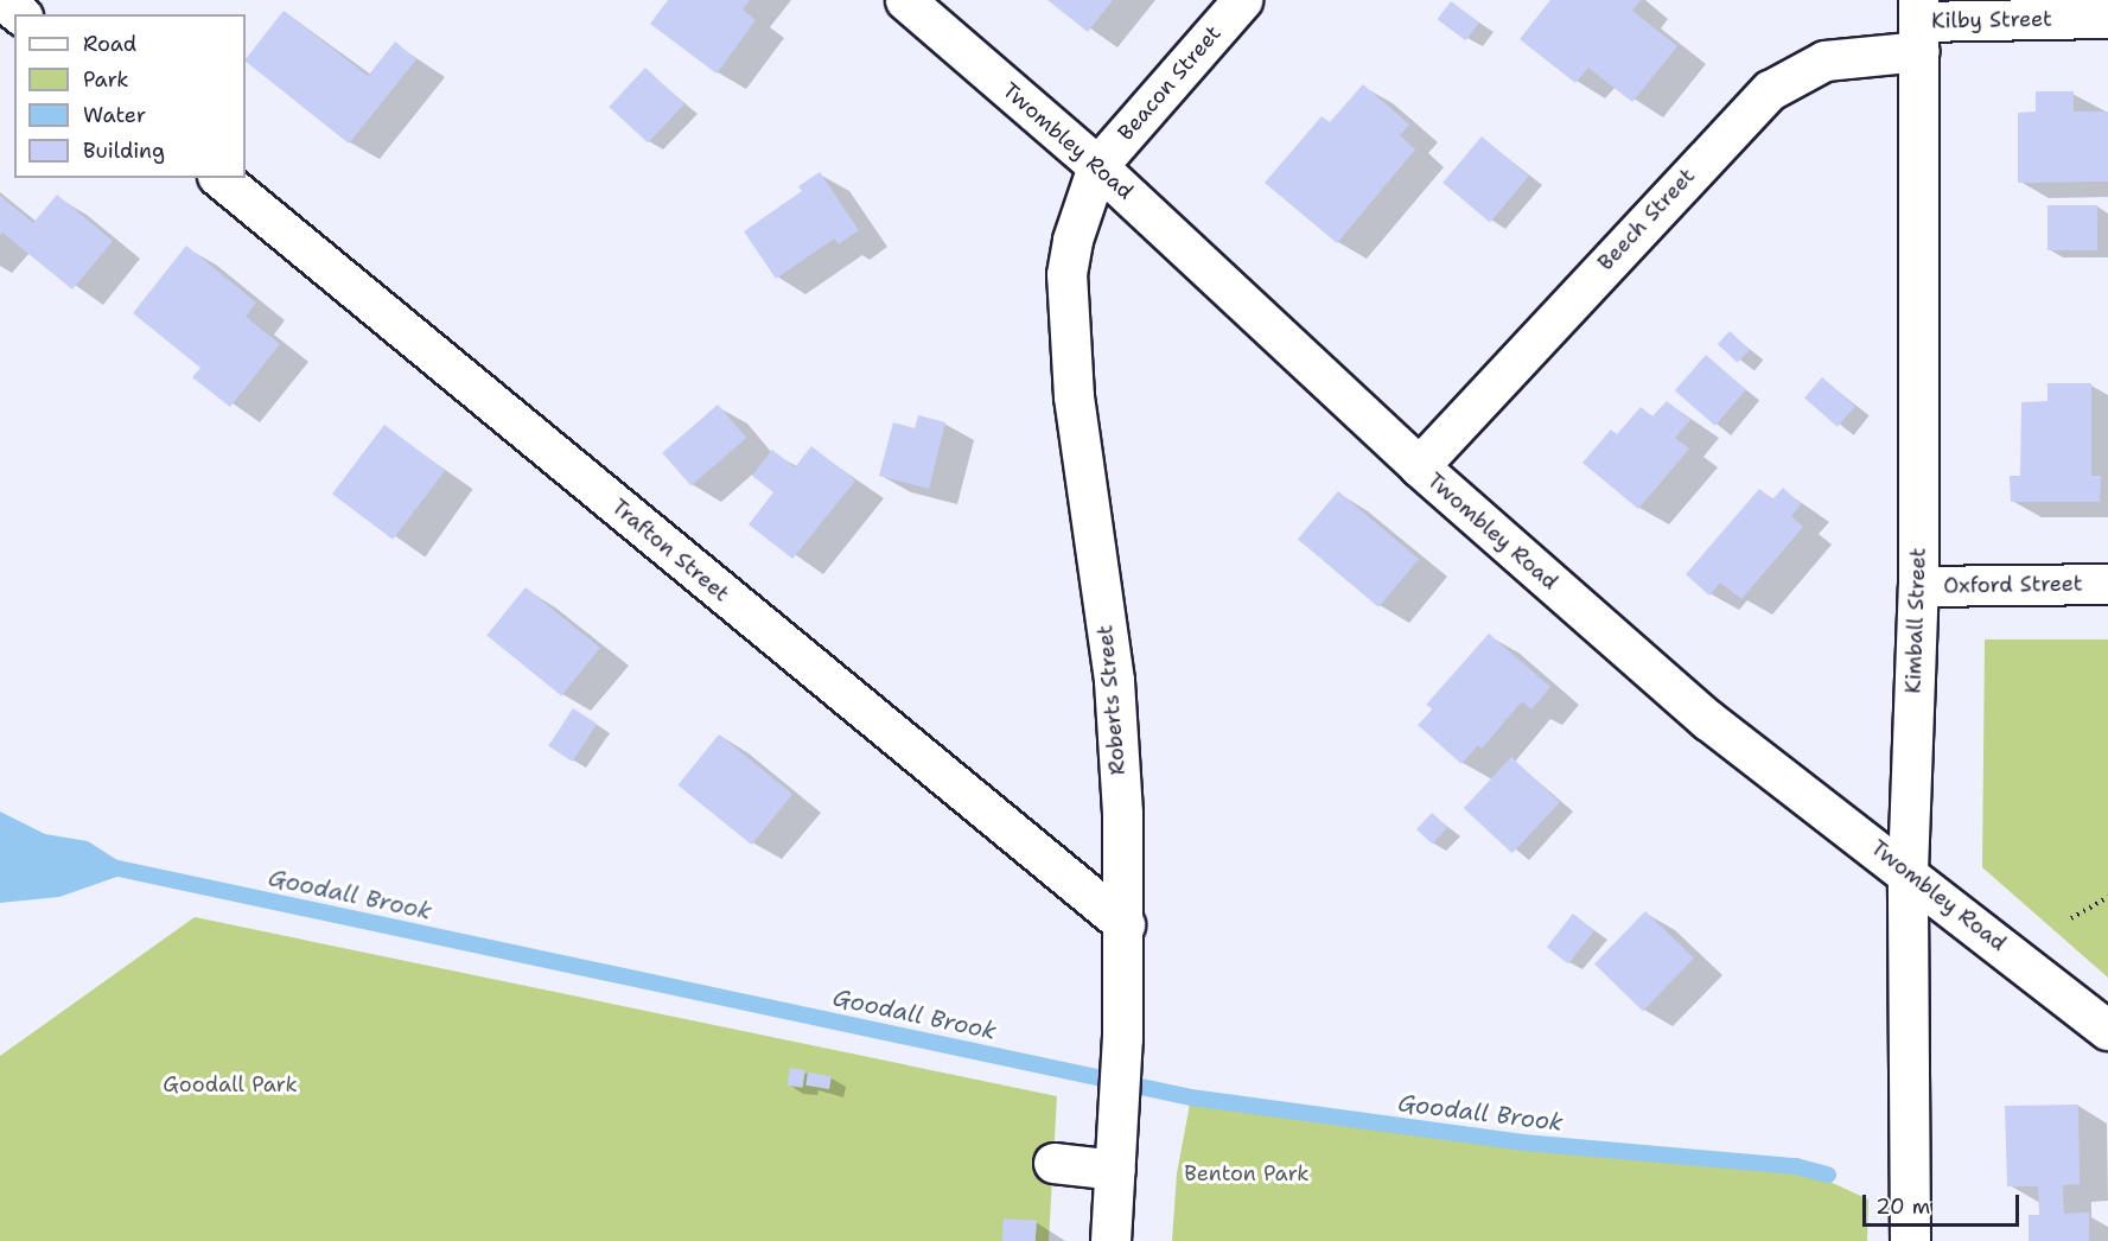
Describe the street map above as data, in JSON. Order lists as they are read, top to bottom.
{
  "streets": {
    "street": [
      "Kilby Street",
      "Beacon Street",
      "Twombley Road",
      "Beech Street",
      "Trafton Street",
      "Oxford Street",
      "Kimball Street",
      "Roberts Street"
    ]
  },
  "crossings": [
    ["Kilby Street", "Beech Street"],
    ["Kilby Street", "Kimball Street"],
    ["Beacon Street", "Twombley Road"],
    ["Beacon Street", "Roberts Street"],
    ["Twombley Road", "Beech Street"],
    ["Twombley Road", "Kimball Street"],
    ["Twombley Road", "Roberts Street"],
    ["Beech Street", "Kimball Street"],
    ["Trafton Street", "Roberts Street"],
    ["Oxford Street", "Kimball Street"]
  ],
  "water": ["Goodall Brook"],
  "parks": ["Goodall Park", "Benton Park"],
  "legend": [
    "Road",
    "Park",
    "Water",
    "Building"
  ],
  "scale_bar": "20 m"
}
